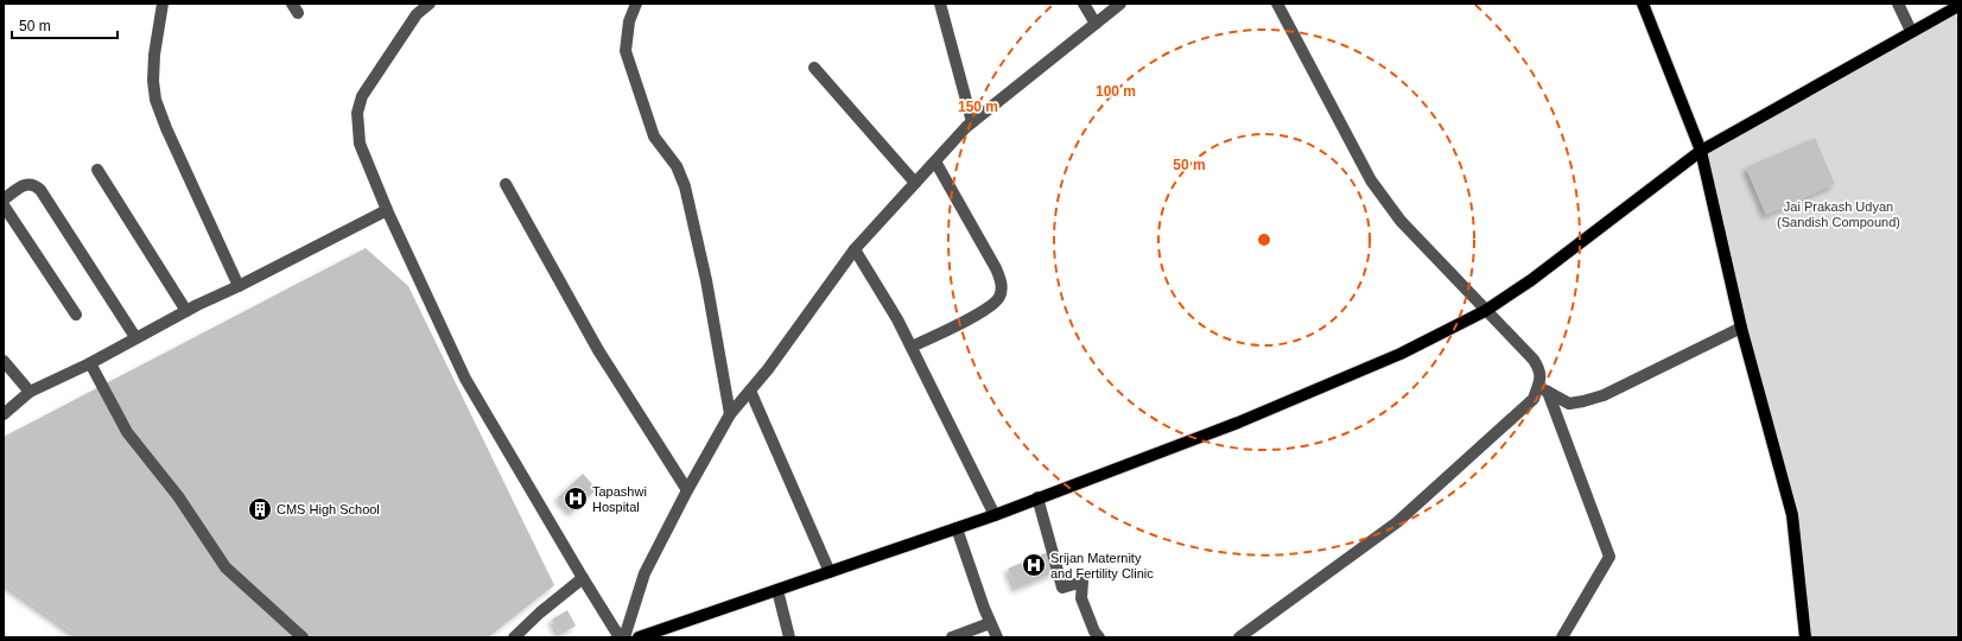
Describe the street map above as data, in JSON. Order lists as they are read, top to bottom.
{
  "parks": ["Jai Prakash Udyan (Sandish Compound)"],
  "places": {
    "hospital": ["Tapashwi Hospital", "Srijan Maternity and Fertility Clinic"],
    "building": ["CMS High School"]
  },
  "scale_bar": "50 m",
  "rings": ["100 m", "150 m", "50 m"]
}
